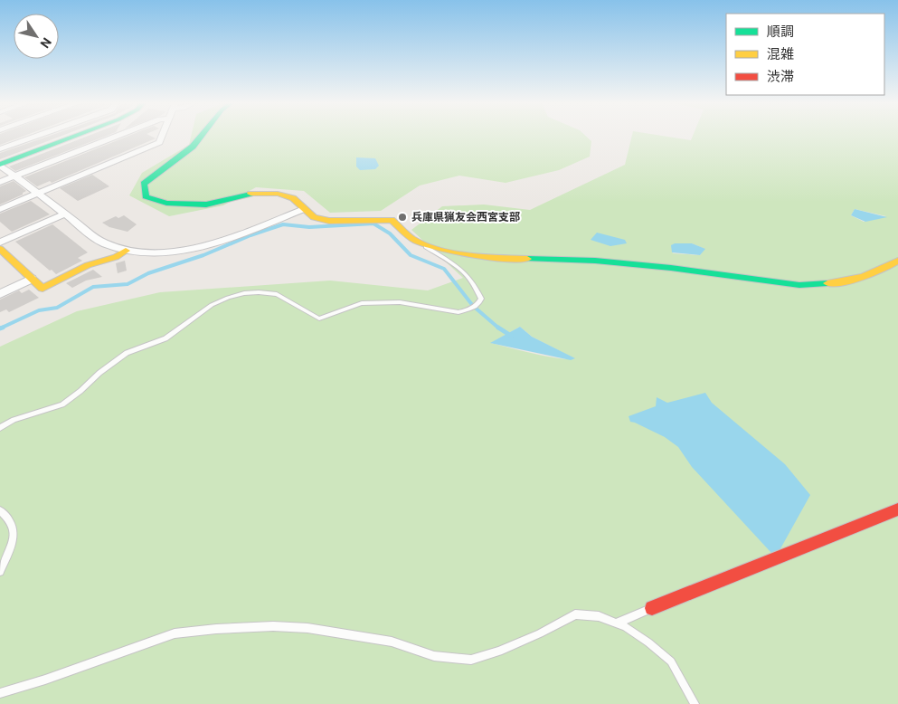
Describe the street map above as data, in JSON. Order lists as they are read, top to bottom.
{
  "places": ["兵庫県猟友会西宮支部"],
  "legend": ["順調", "混雑", "渋滞"],
  "north": "bottom right"
}
